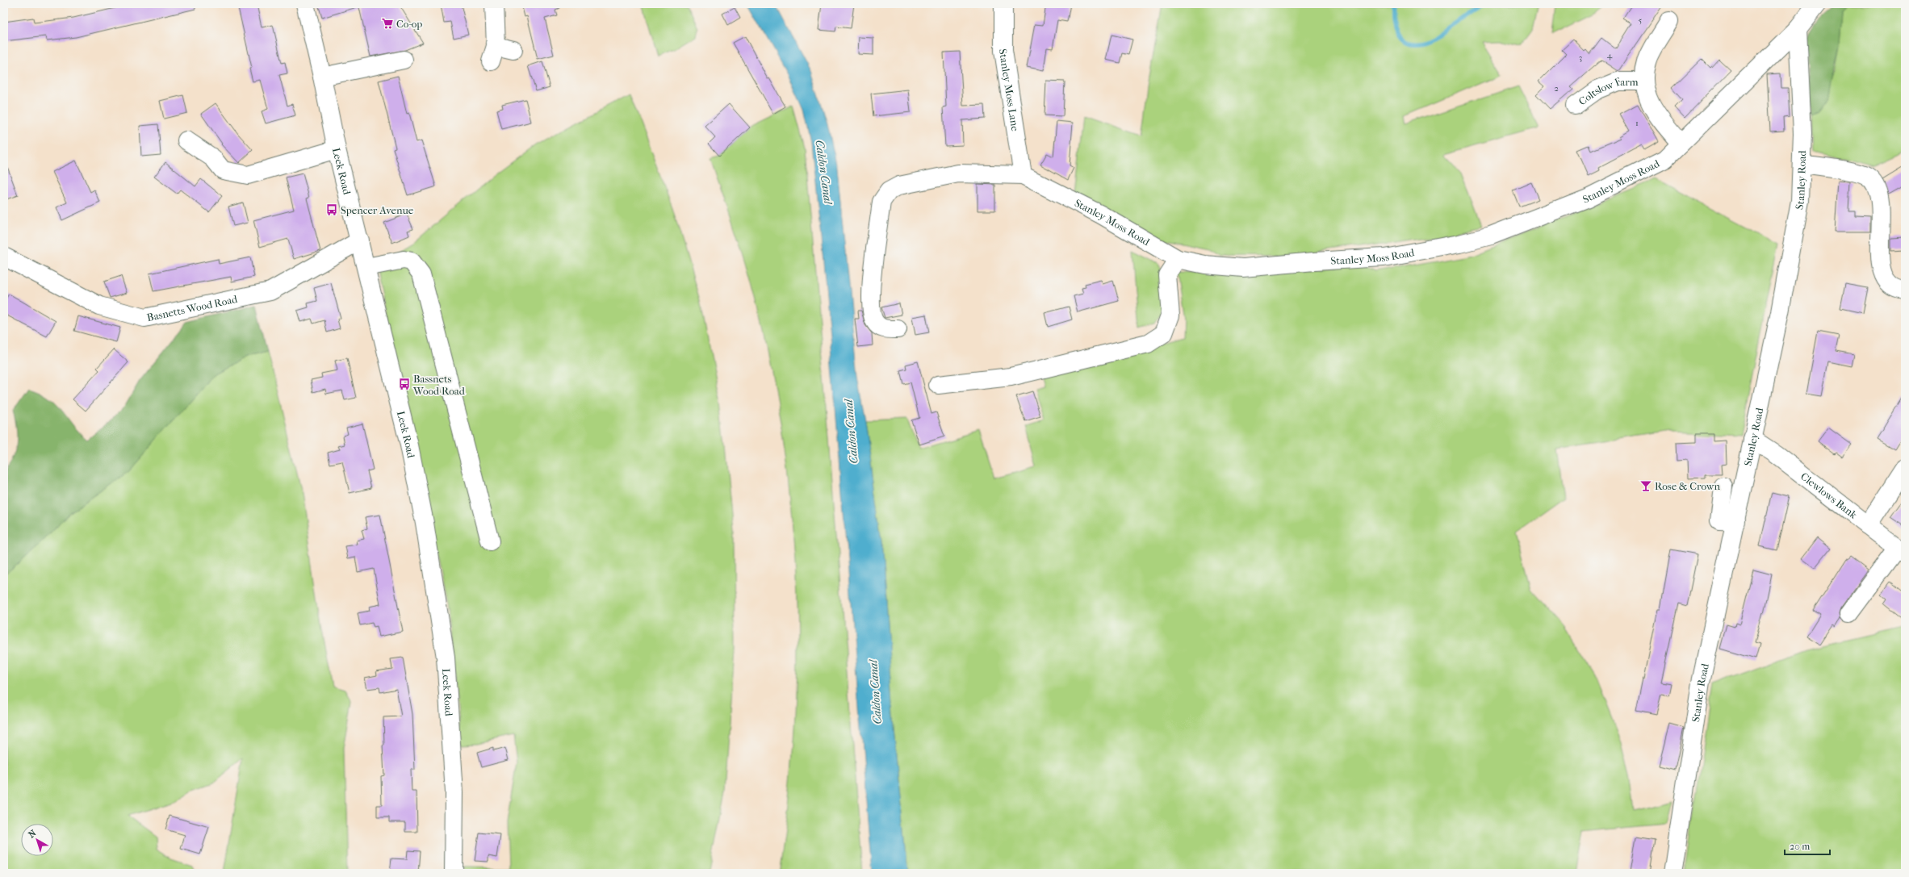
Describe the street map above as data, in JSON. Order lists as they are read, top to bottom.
{
  "streets": {
    "main road": [
      "Stanley Moss Lane",
      "Coltslow Farm",
      "Leek Road",
      "Stanley Road",
      "Stanley Moss Road",
      "Basnetts Wood Road",
      "Clewlows Bank"
    ]
  },
  "crossings": [
    ["Stanley Moss Lane", "Stanley Moss Road"],
    ["Coltslow Farm", "Stanley Moss Road"],
    ["Leek Road", "Basnetts Wood Road"],
    ["Stanley Road", "Stanley Moss Road"],
    ["Stanley Road", "Clewlows Bank"]
  ],
  "water": ["Caldon Canal"],
  "places": {
    "supermarket": ["Co-op"],
    "bus stop": ["Spencer Avenue", "Bassnets Wood Road"],
    "bar": ["Rose & Crown"]
  },
  "house_numbers": [
    "5",
    "4",
    "3",
    "2",
    "1"
  ],
  "scale_bar": "20 m",
  "north": "top left"
}
